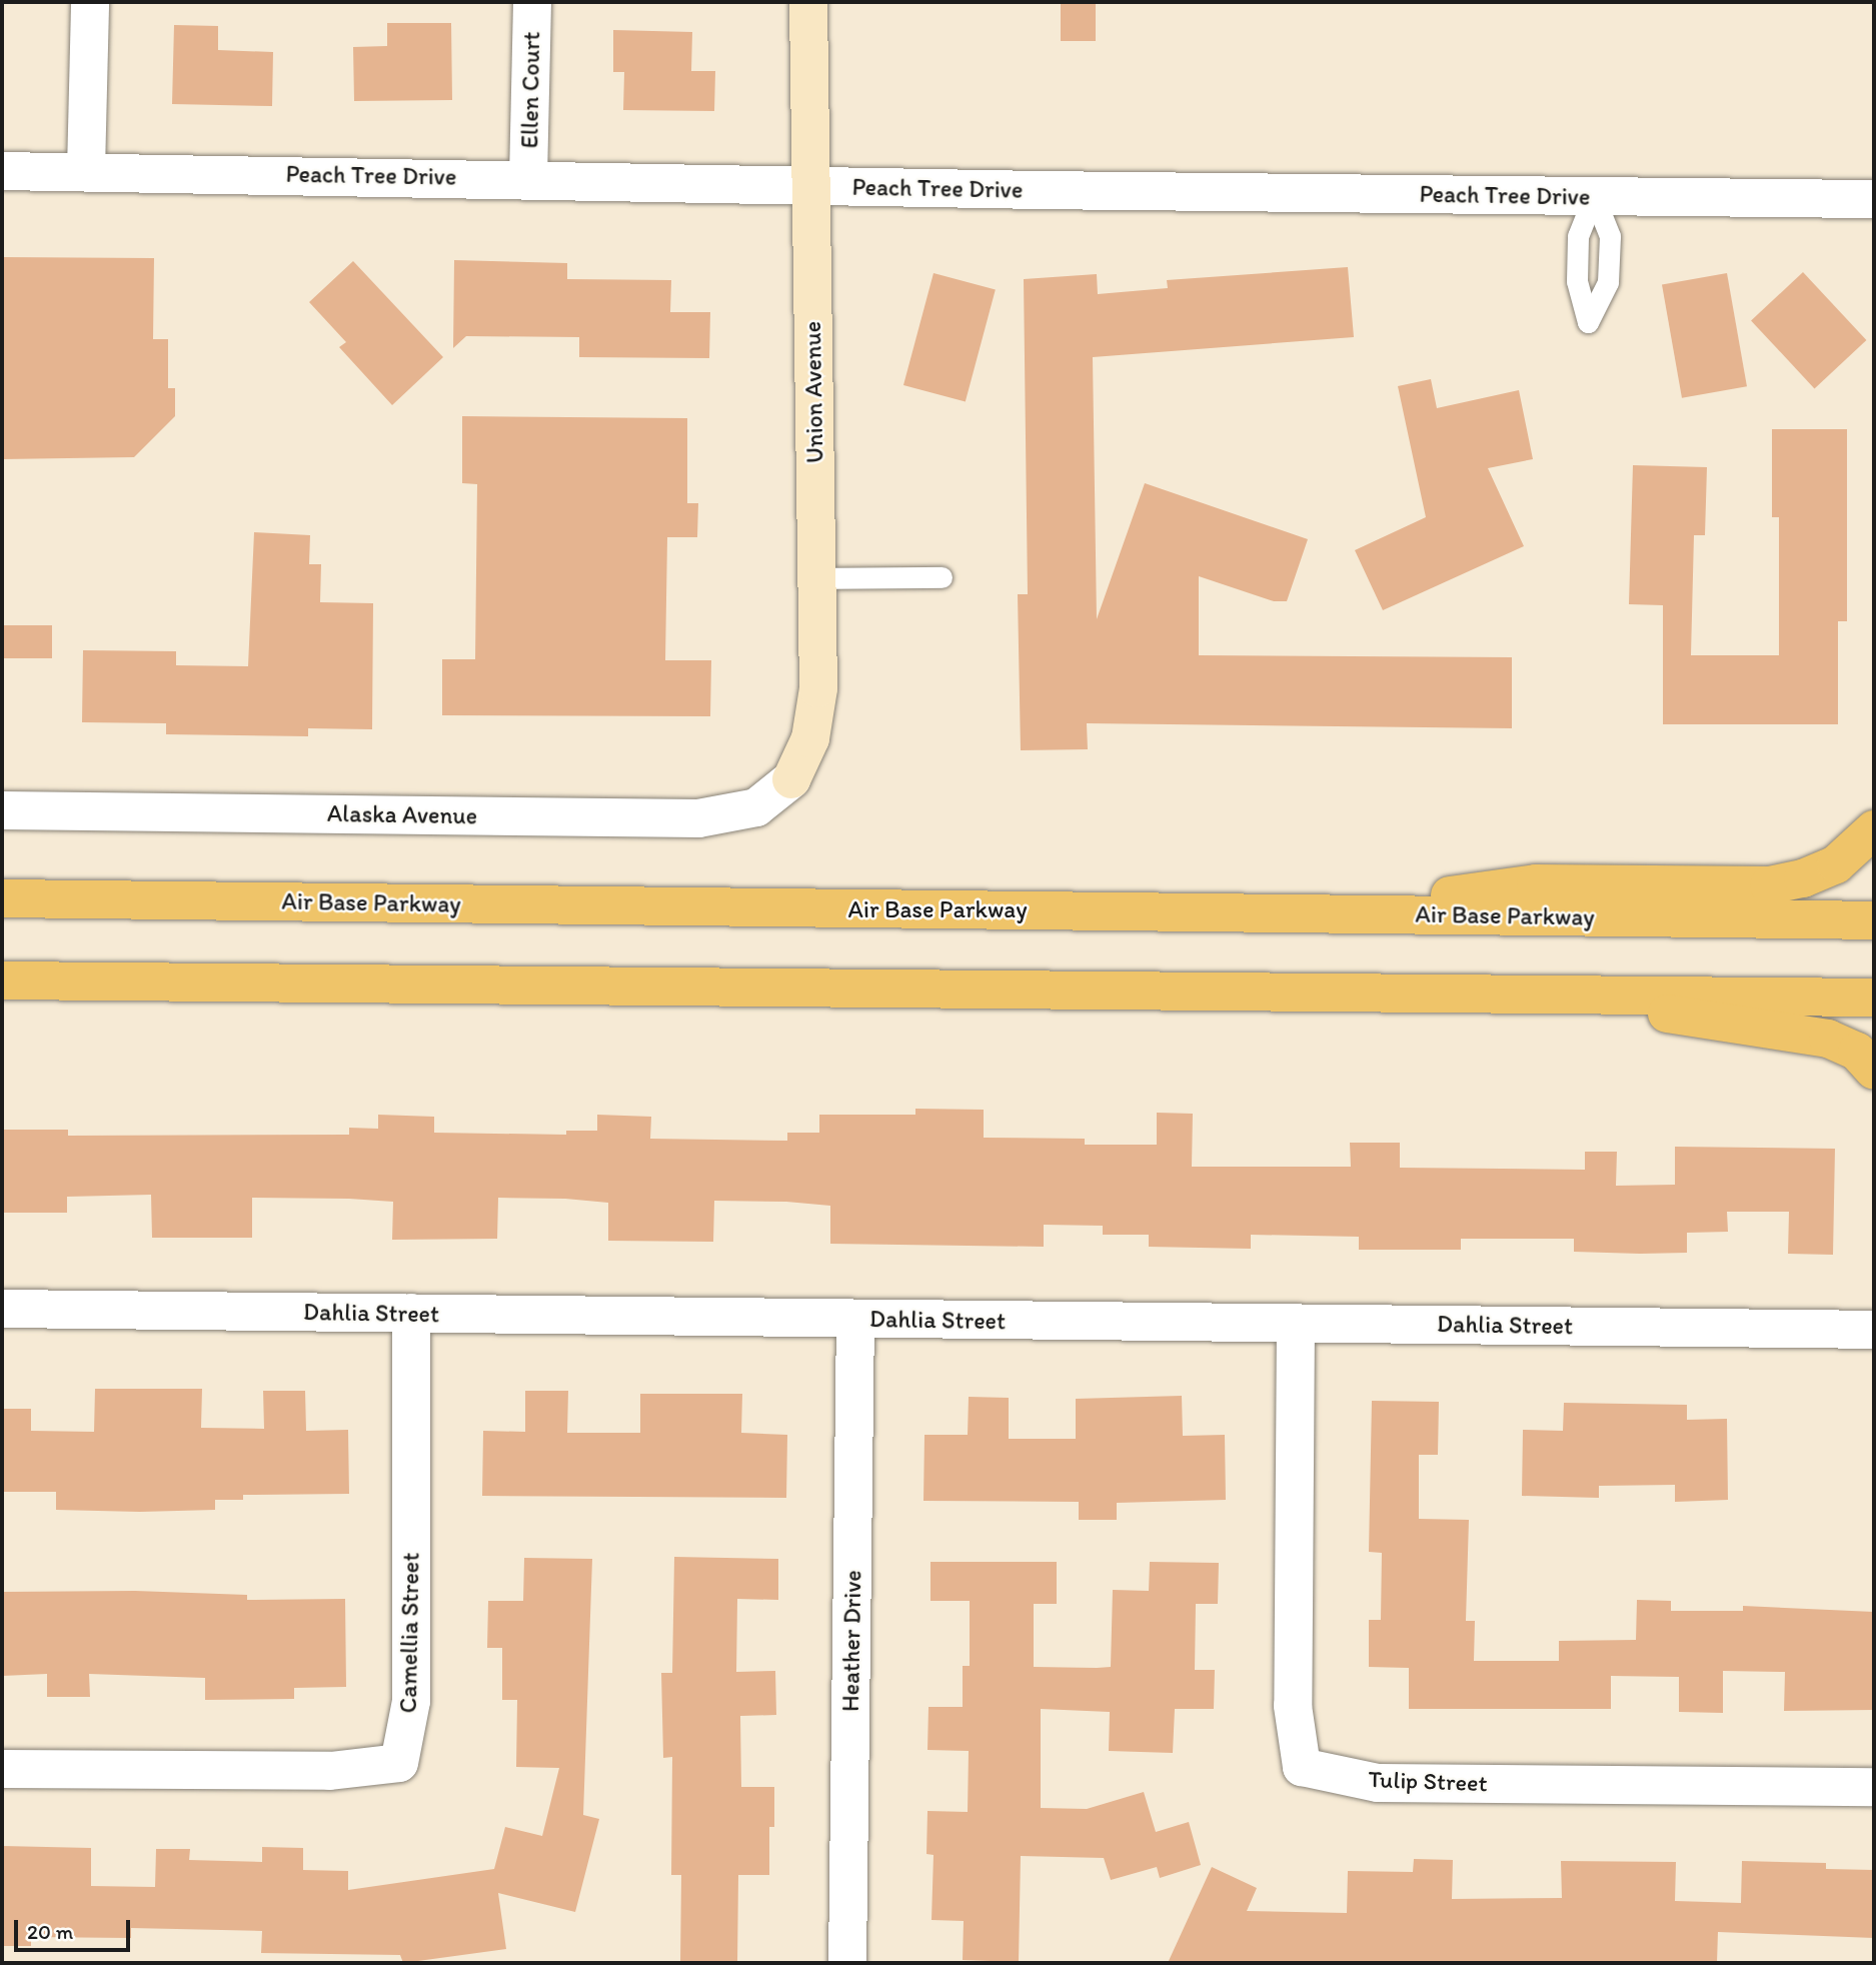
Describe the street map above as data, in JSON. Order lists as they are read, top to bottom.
{
  "streets": {
    "main road": ["Air Base Parkway"],
    "street": [
      "Ellen Court",
      "Peach Tree Drive",
      "Union Avenue",
      "Alaska Avenue",
      "Dahlia Street",
      "Camellia Street",
      "Heather Drive",
      "Tulip Street"
    ]
  },
  "crossings": [
    ["Ellen Court", "Peach Tree Drive"],
    ["Peach Tree Drive", "Union Avenue"],
    ["Union Avenue", "Alaska Avenue"],
    ["Dahlia Street", "Camellia Street"],
    ["Dahlia Street", "Heather Drive"],
    ["Dahlia Street", "Tulip Street"]
  ],
  "scale_bar": "20 m"
}
